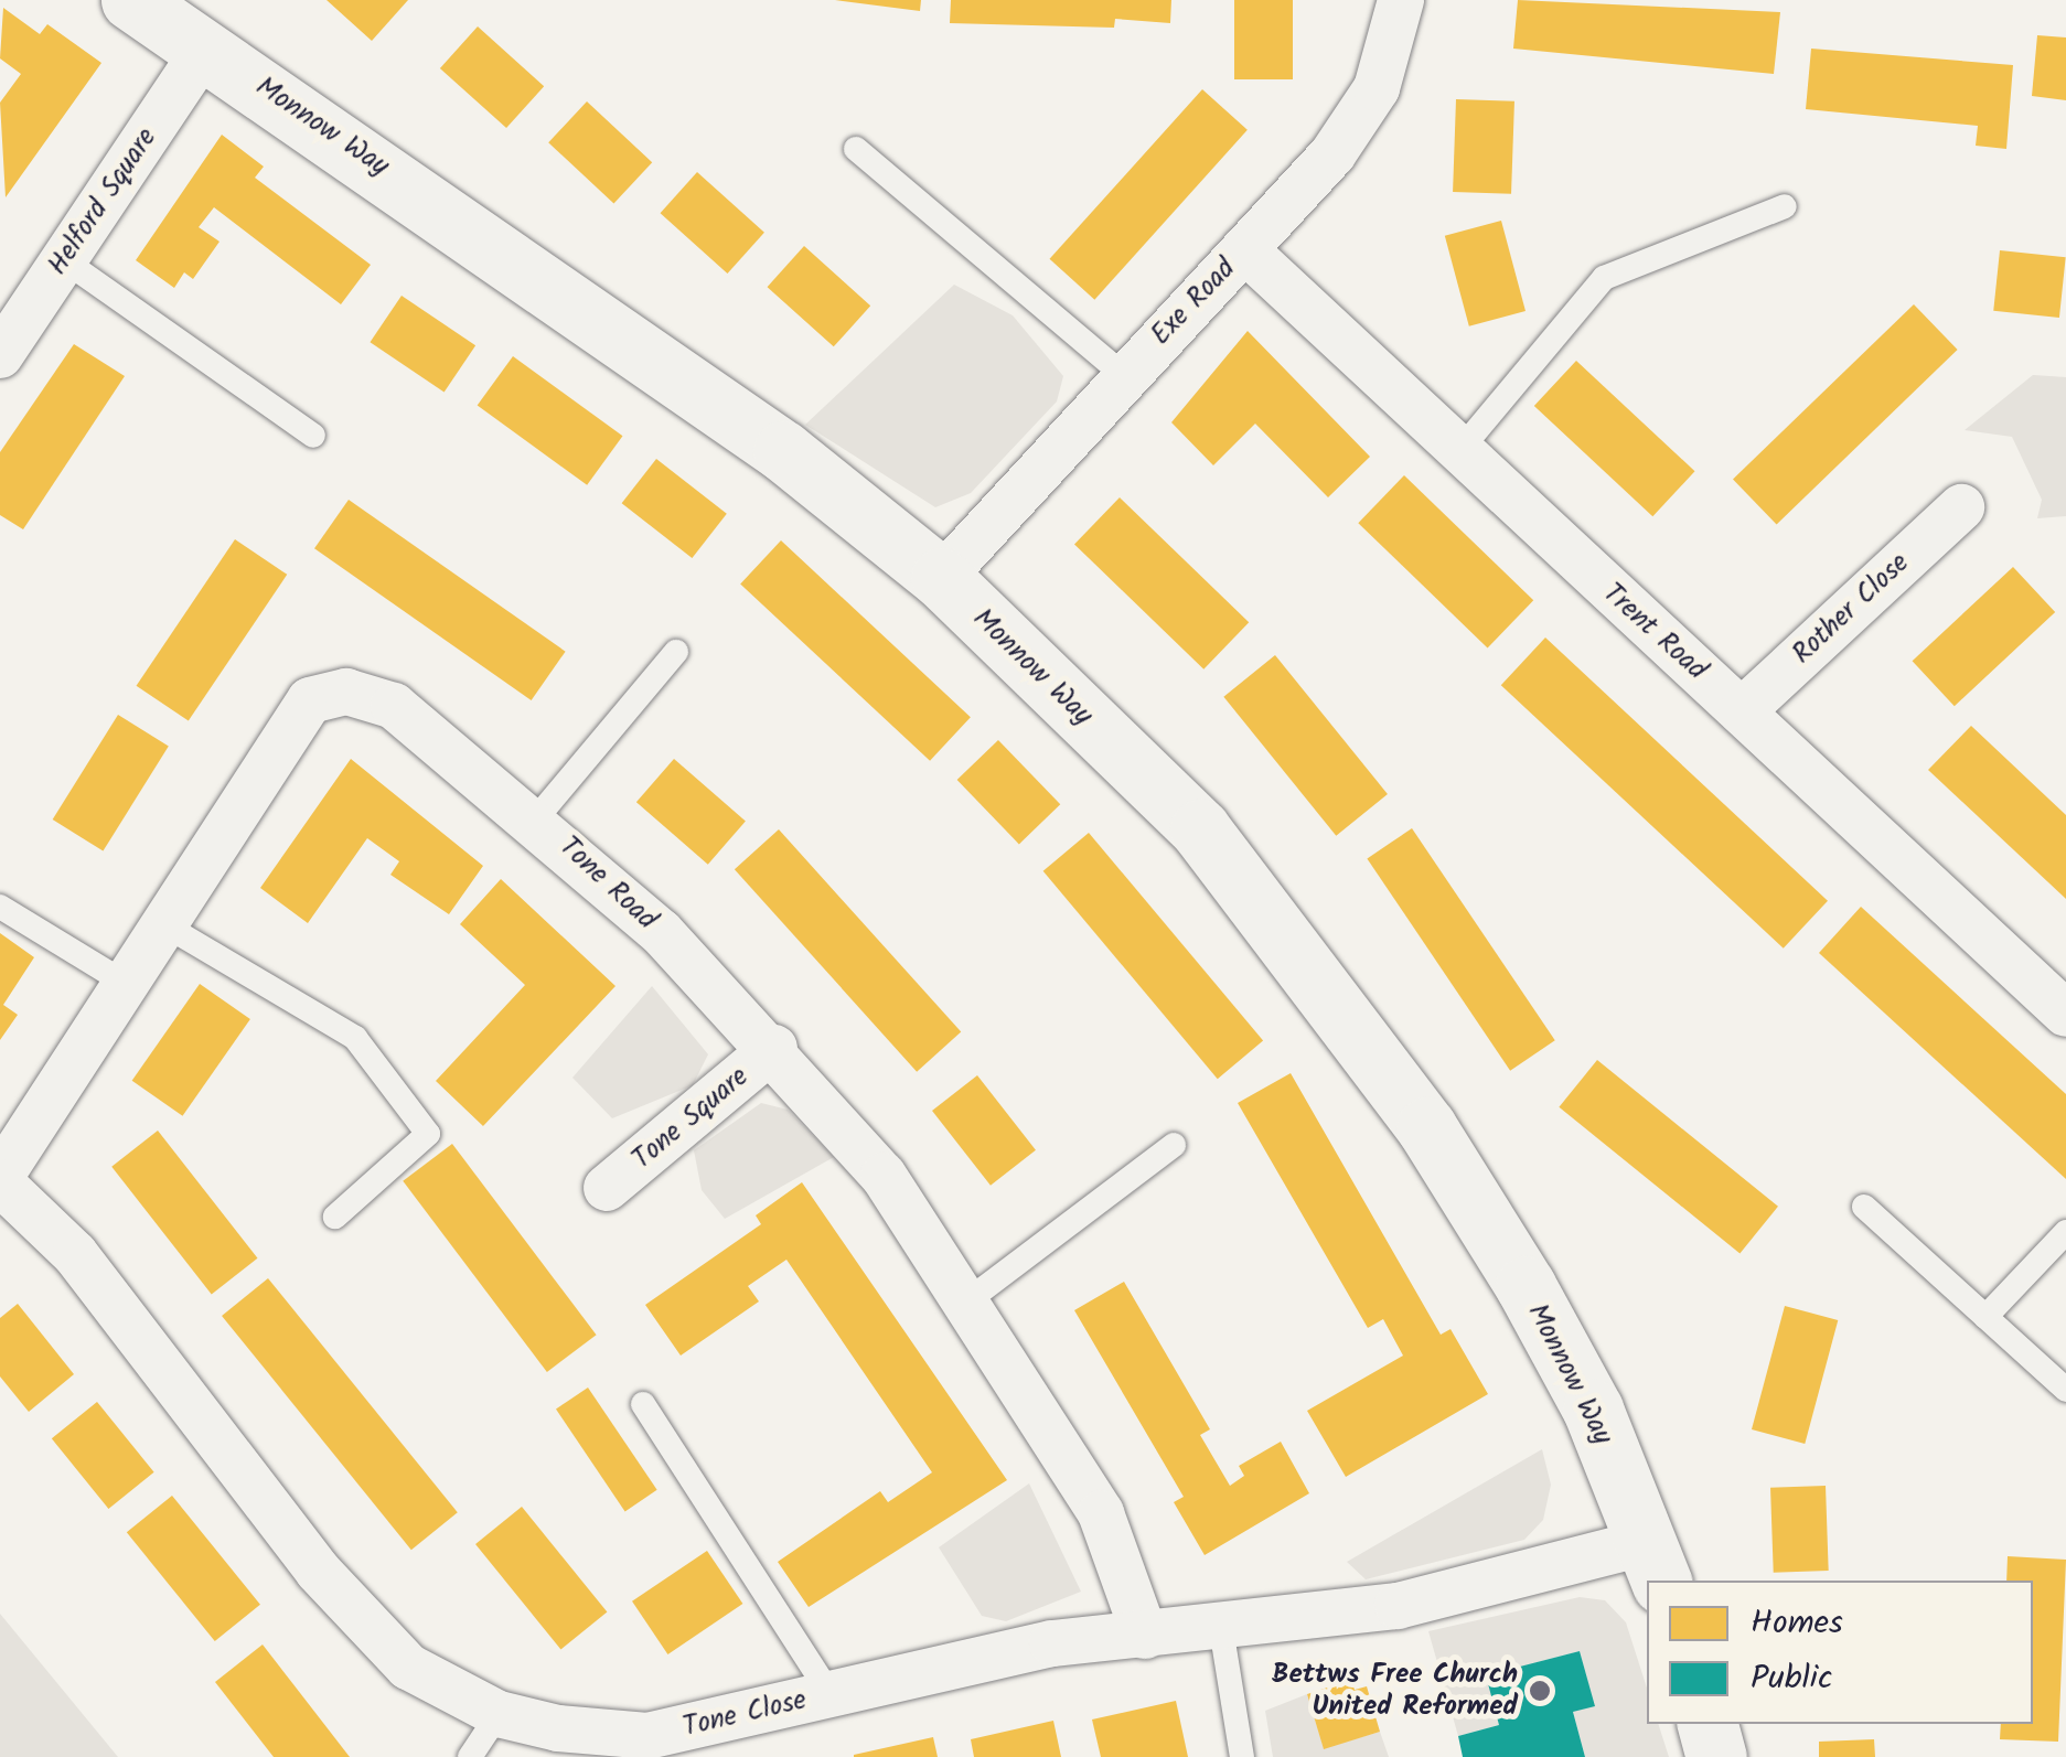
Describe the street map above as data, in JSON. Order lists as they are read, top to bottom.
{
  "streets": {
    "street": [
      "Monnow Way",
      "Helford Square",
      "Exe Road",
      "Rother Close",
      "Trent Road",
      "Tone Road",
      "Tone Square",
      "Tone Close"
    ]
  },
  "crossings": [
    ["Monnow Way", "Helford Square"],
    ["Monnow Way", "Exe Road"],
    ["Monnow Way", "Tone Close"],
    ["Exe Road", "Trent Road"],
    ["Rother Close", "Trent Road"],
    ["Tone Road", "Tone Square"],
    ["Tone Road", "Tone Close"]
  ],
  "places": ["Bettws Free Church United Reformed"],
  "legend": ["Homes", "Public"]
}
